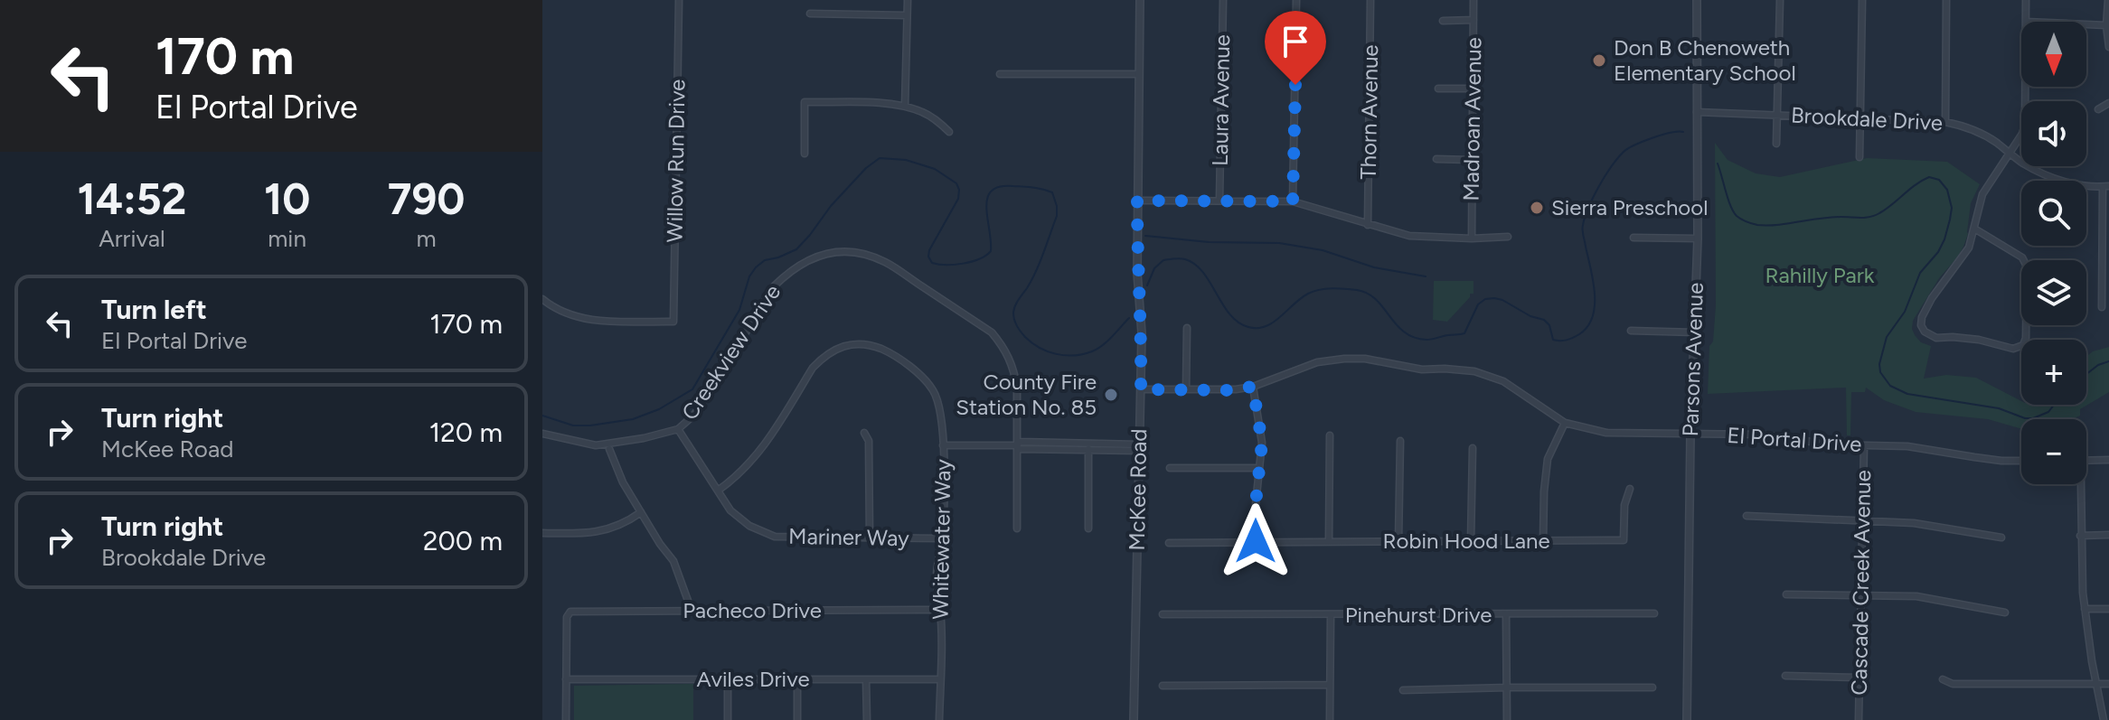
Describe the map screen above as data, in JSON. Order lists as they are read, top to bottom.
{
  "streets": {
    "street": [
      "Laura Avenue",
      "Thorn Avenue",
      "Madroan Avenue",
      "Brookdale Drive",
      "Willow Run Drive",
      "Creekview Drive",
      "Parsons Avenue",
      "El Portal Drive",
      "McKee Road",
      "Mariner Way",
      "Whitewater Way",
      "Robin Hood Lane",
      "Cascade Creek Avenue",
      "Pacheco Drive",
      "Pinehurst Drive",
      "Aviles Drive"
    ]
  },
  "crossings": [
    ["Brookdale Drive", "Parsons Avenue"],
    ["Creekview Drive", "Mariner Way"],
    ["Parsons Avenue", "El Portal Drive"],
    ["El Portal Drive", "McKee Road"],
    ["El Portal Drive", "Cascade Creek Avenue"],
    ["Mariner Way", "Whitewater Way"],
    ["Whitewater Way", "Pacheco Drive"],
    ["Whitewater Way", "Aviles Drive"],
    ["Pacheco Drive", "Aviles Drive"]
  ],
  "parks": ["Rahilly Park"],
  "places": ["Don B Chenoweth Elementary School", "Sierra Preschool", "County Fire Station No. 85"],
  "north": "bottom",
  "page": {
    "turn": ["170 m", "El Portal Drive"],
    "map_buttons": ["+", "−"],
    "eta": [
      "14:52",
      "Arrival",
      "10",
      "min",
      "790",
      "m"
    ],
    "list": [
      {
        "name": "Turn left",
        "note": "El Portal Drive",
        "value": "170 m"
      },
      {
        "name": "Turn right",
        "note": "McKee Road",
        "value": "120 m"
      },
      {
        "name": "Turn right",
        "note": "Brookdale Drive",
        "value": "200 m"
      }
    ]
  }
}
